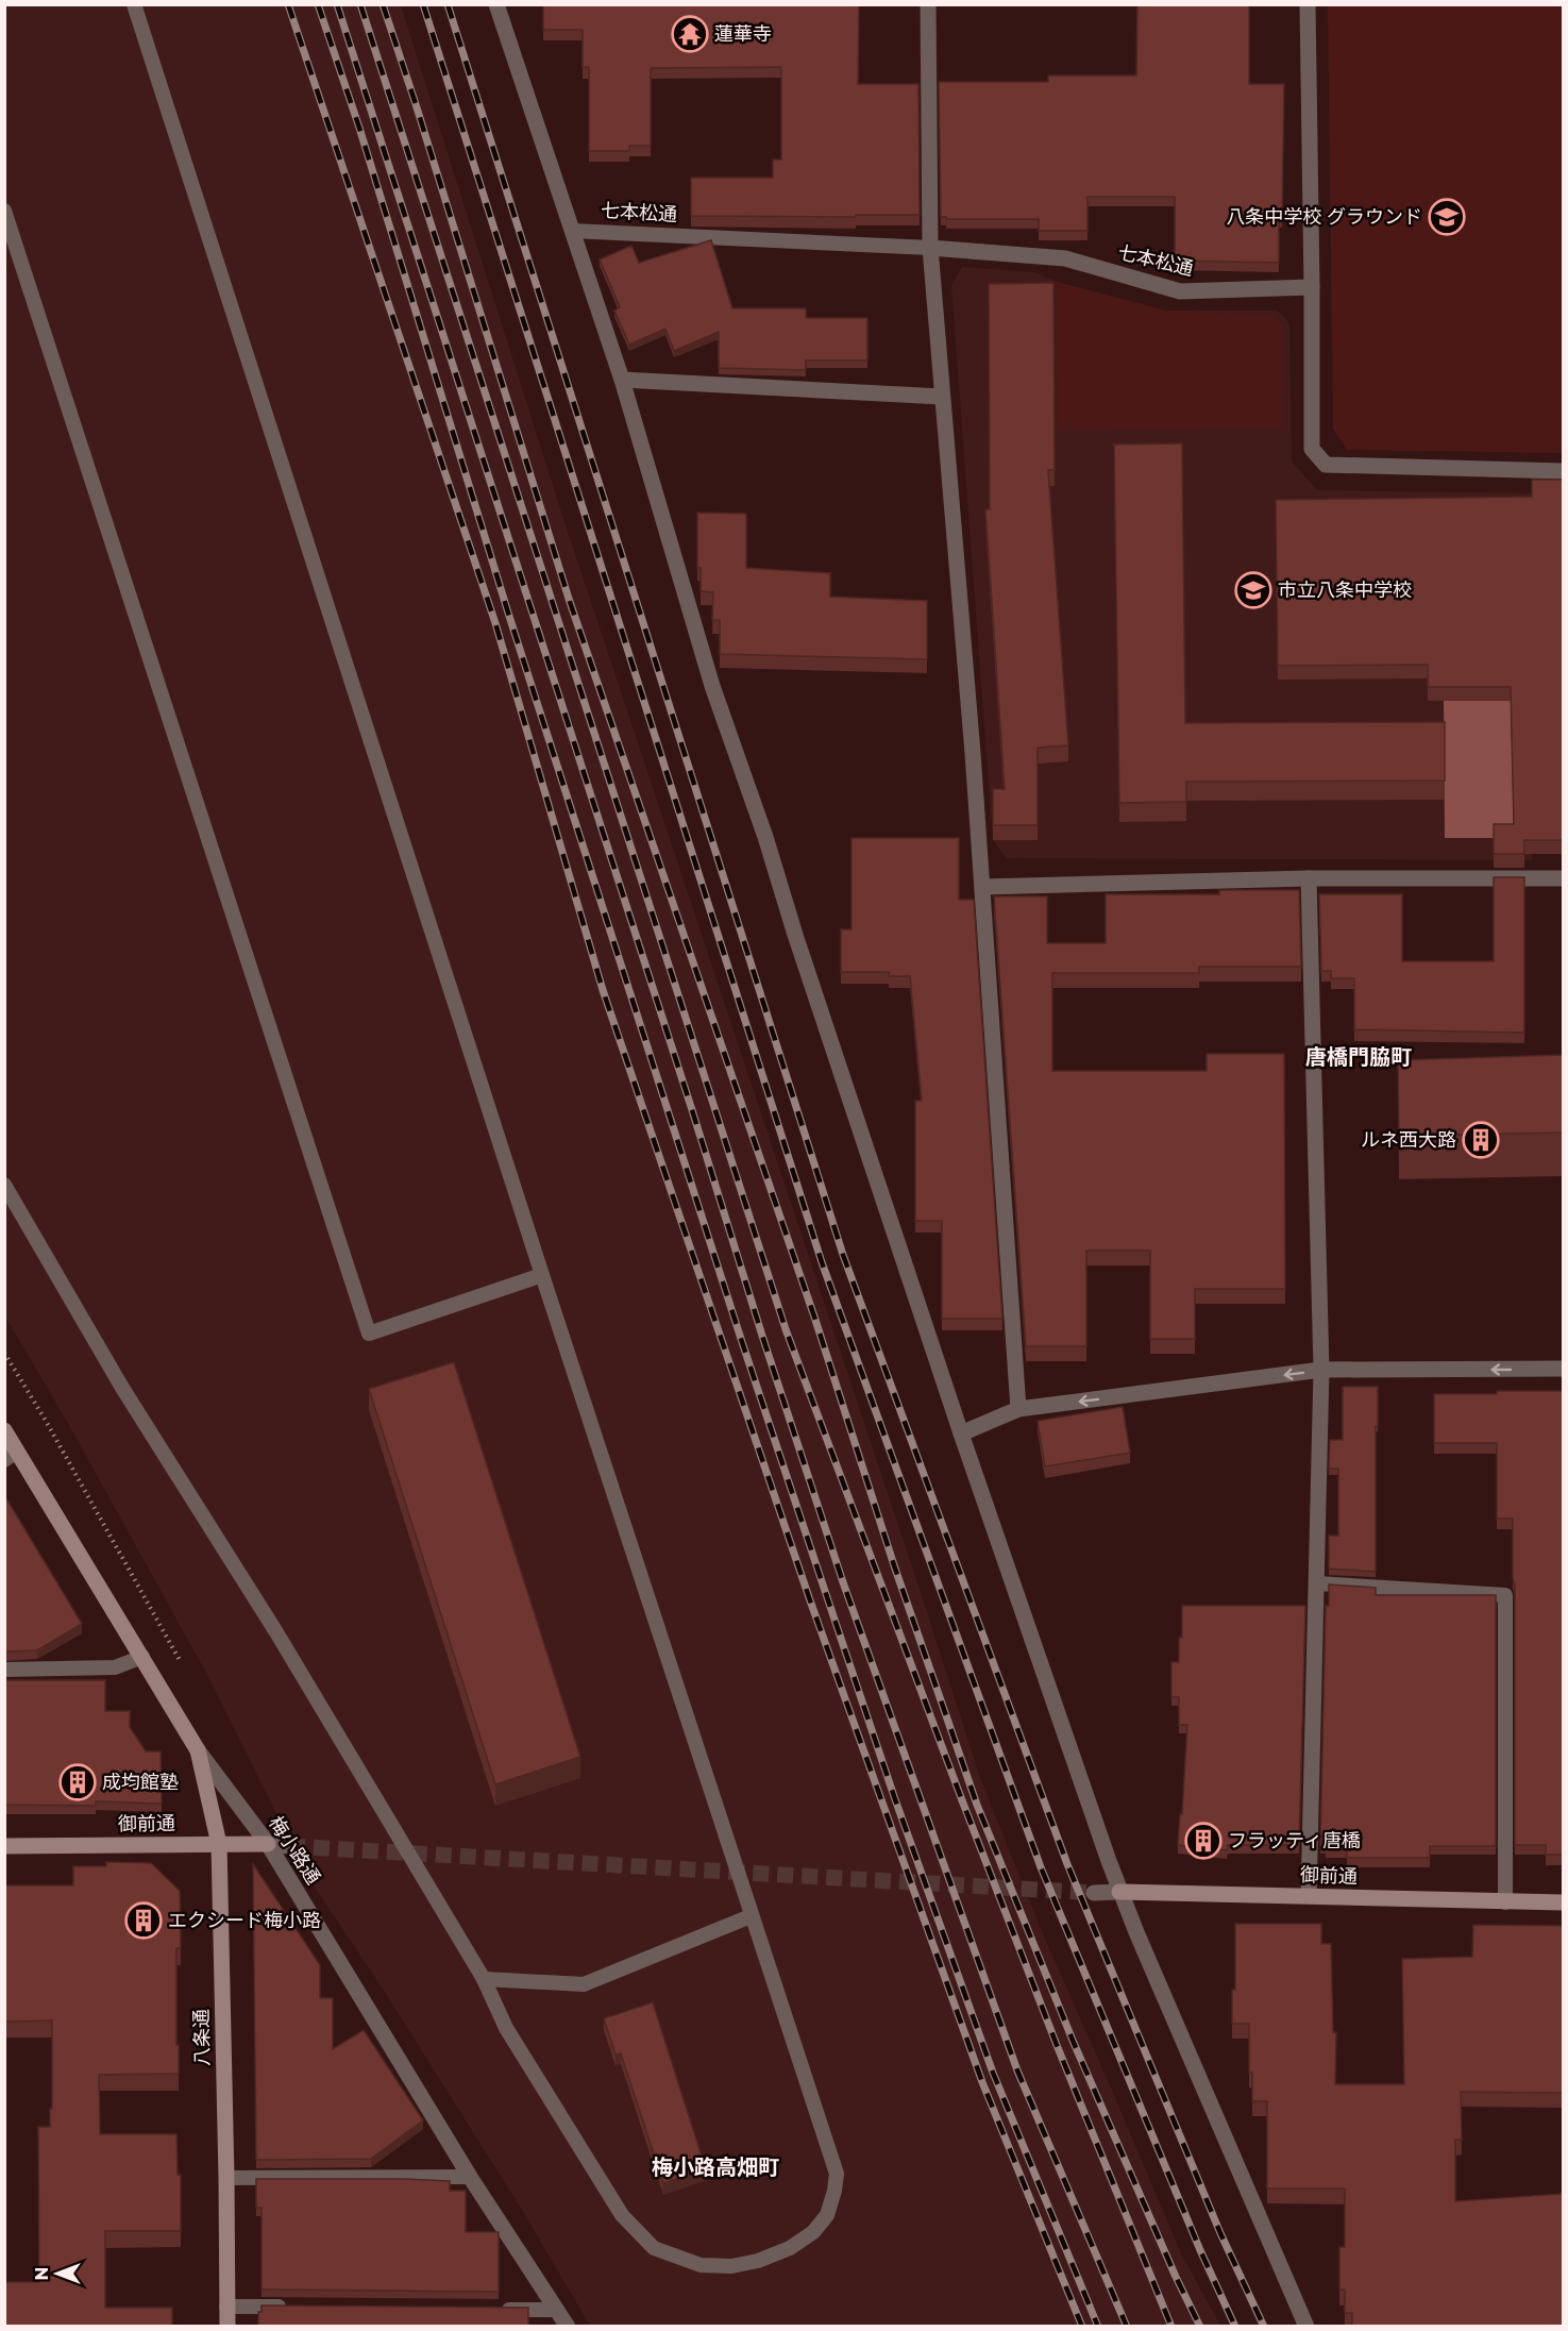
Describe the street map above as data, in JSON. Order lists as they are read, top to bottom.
{
  "streets": {
    "street": [
      "七本松通",
      "御前通",
      "梅小路通",
      "八条通"
    ]
  },
  "crossings": [
    ["御前通", "梅小路通"],
    ["御前通", "八条通"],
    ["梅小路通", "八条通"]
  ],
  "districts": ["唐橋門脇町", "梅小路高畑町"],
  "places": {
    "temple": ["蓮華寺"],
    "school or university": ["八条中学校 グラウンド", "市立八条中学校"],
    "building": [
      "ルネ西大路",
      "成均館塾",
      "フラッティ唐橋",
      "エクシード梅小路"
    ]
  },
  "north": "left"
}
